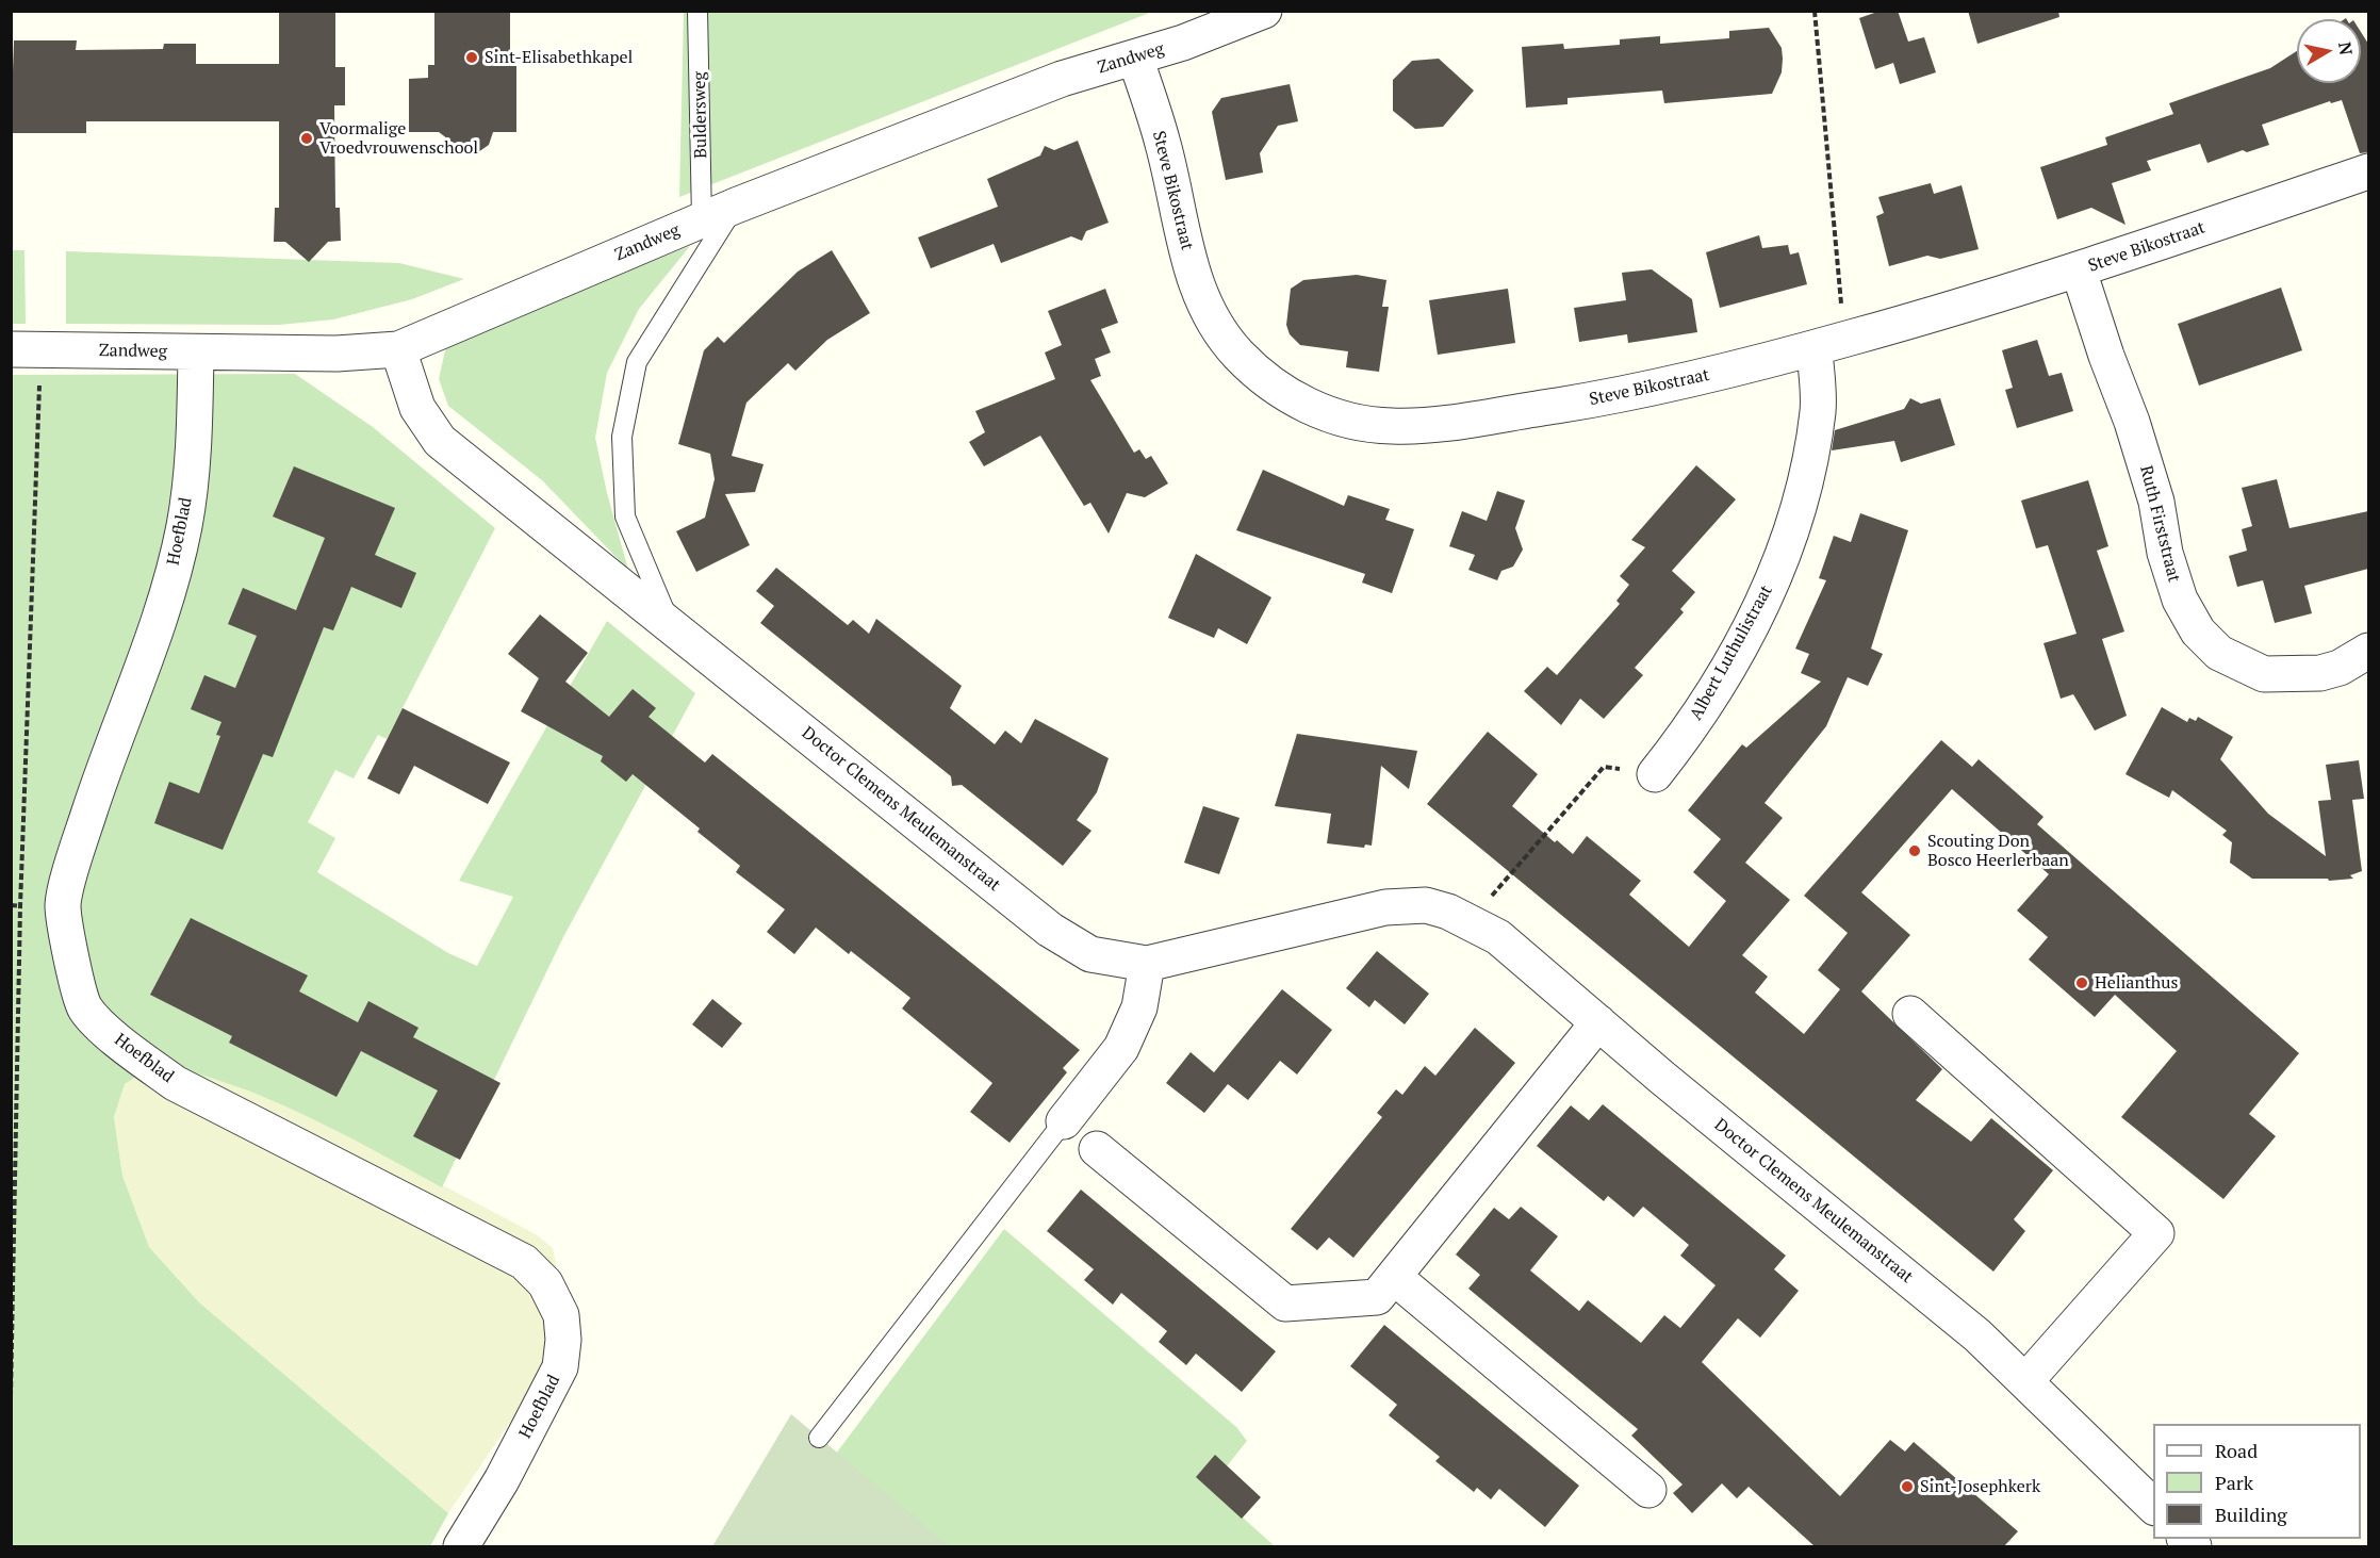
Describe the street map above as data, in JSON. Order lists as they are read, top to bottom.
{
  "streets": {
    "street": [
      "Zandweg",
      "Steve Bikostraat",
      "Ruth Firststraat",
      "Hoefblad",
      "Albert Luthulistraat",
      "Doctor Clemens Meulemanstraat"
    ],
    "lane": ["Buldersweg"]
  },
  "crossings": [
    ["Zandweg", "Buldersweg"],
    ["Zandweg", "Steve Bikostraat"],
    ["Zandweg", "Hoefblad"],
    ["Zandweg", "Doctor Clemens Meulemanstraat"],
    ["Steve Bikostraat", "Ruth Firststraat"],
    ["Steve Bikostraat", "Albert Luthulistraat"]
  ],
  "places": [
    "Sint-Elisabethkapel",
    "Voormalige Vroedvrouwenschool",
    "Scouting Don Bosco Heerlerbaan",
    "Helianthus",
    "Sint-Josephkerk"
  ],
  "legend": ["Road", "Park", "Building"],
  "north": "right"
}
